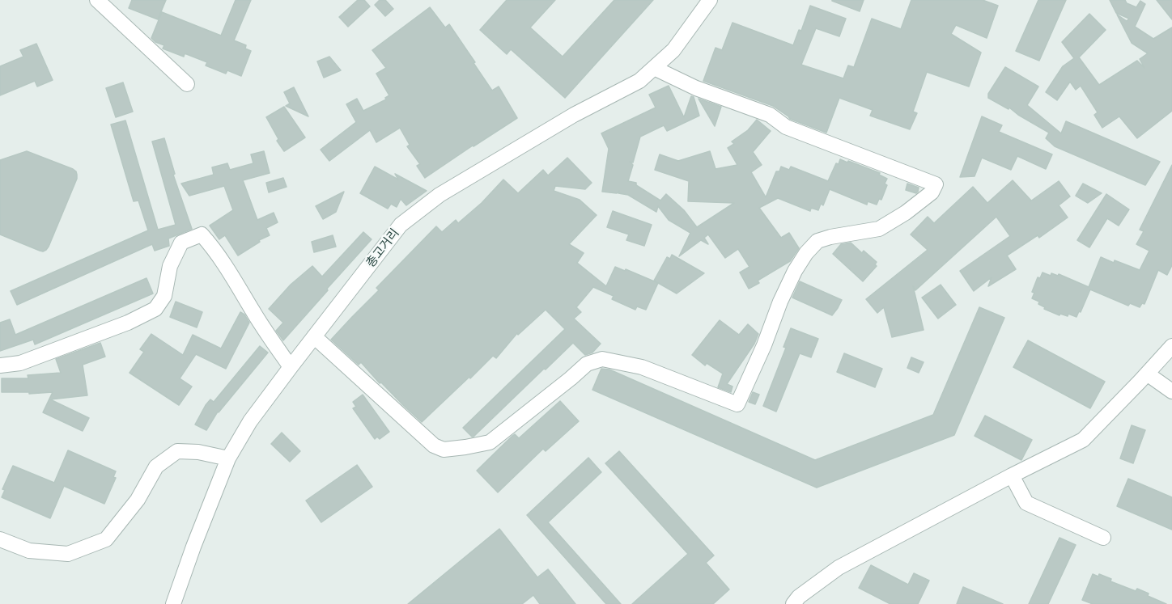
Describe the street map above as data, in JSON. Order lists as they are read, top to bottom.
{
  "streets": {
    "street": ["총고거리"]
  }
}
